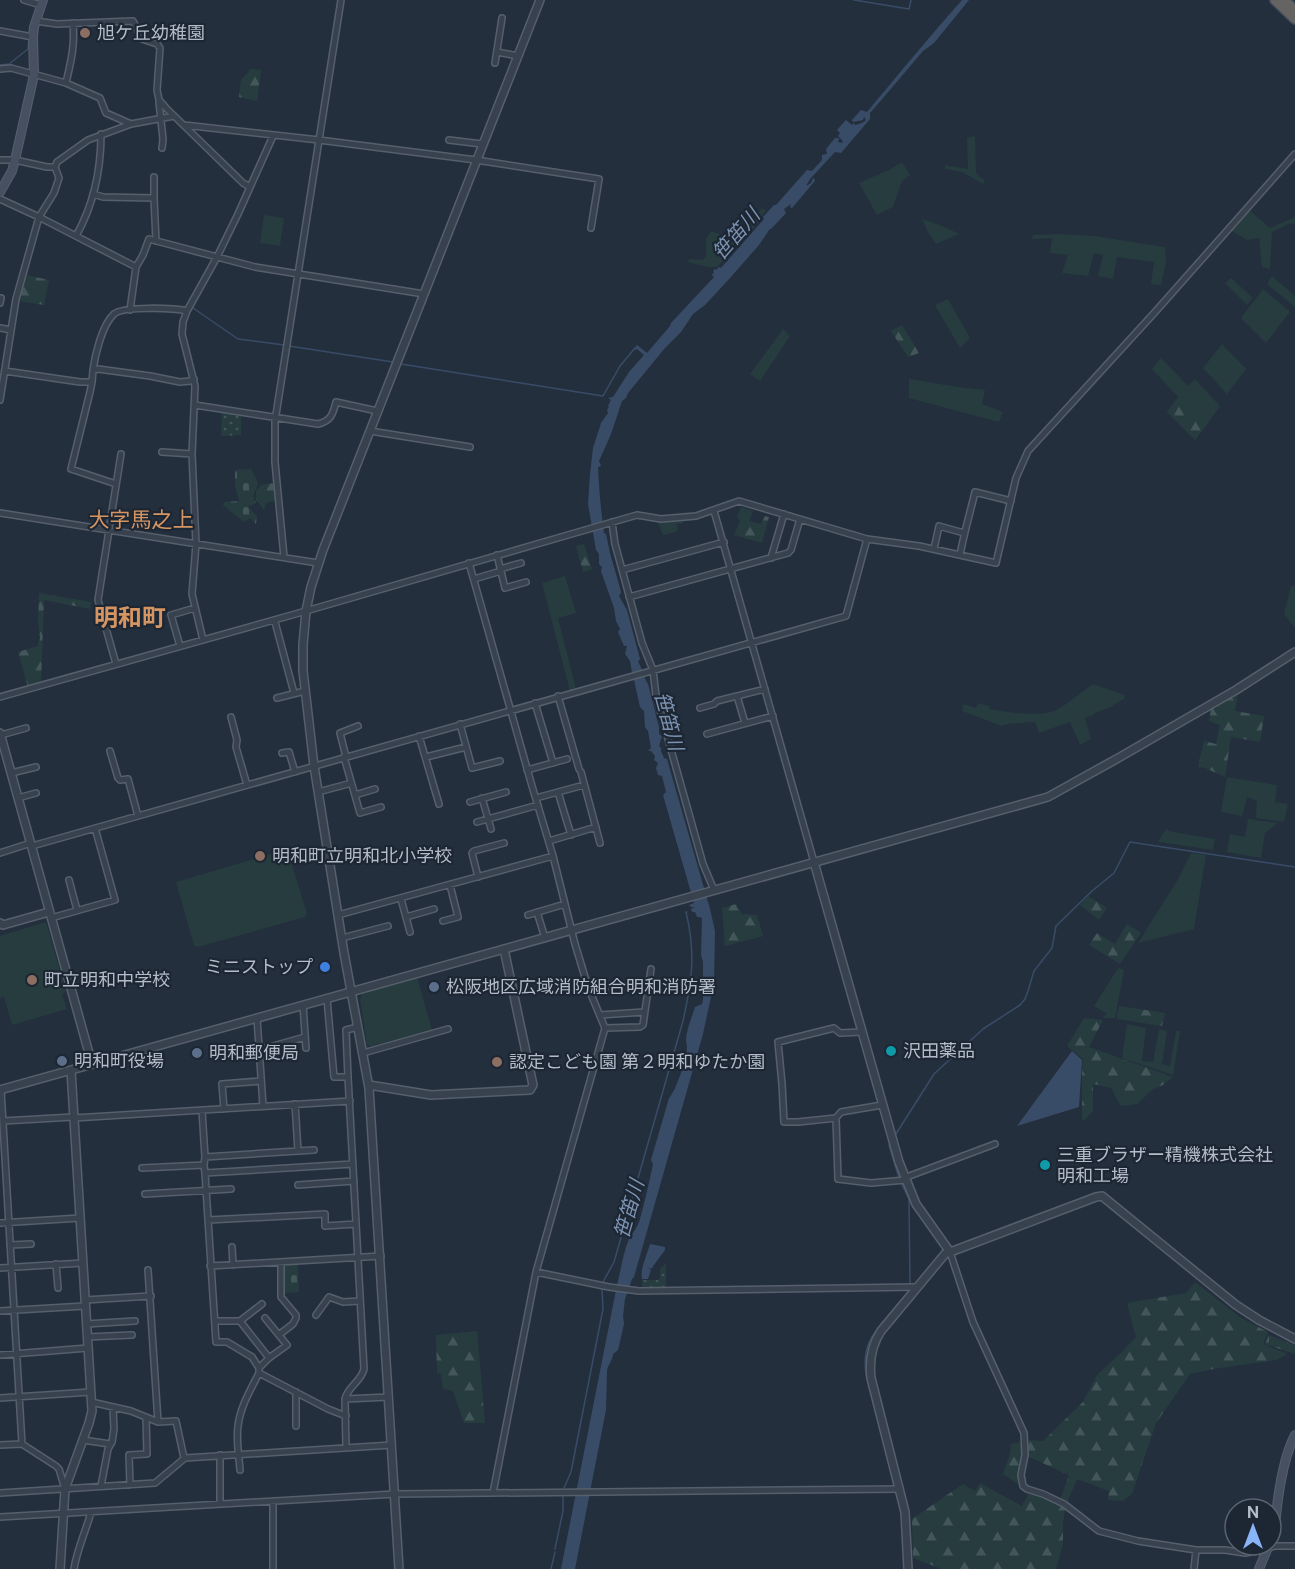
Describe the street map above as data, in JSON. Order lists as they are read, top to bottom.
{
  "districts": ["大字馬之上", "明和町"],
  "water": ["笹笛川"],
  "places": [
    "旭ケ丘幼稚園",
    "明和町立明和北小学校",
    "ミニストップ",
    "町立明和中学校",
    "松阪地区広域消防組合明和消防署",
    "沢田薬品",
    "明和郵便局",
    "明和町役場",
    "認定こども園 第２明和ゆたか園",
    "三重ブラザー精機株式会社 明和工場"
  ],
  "north": "top"
}
